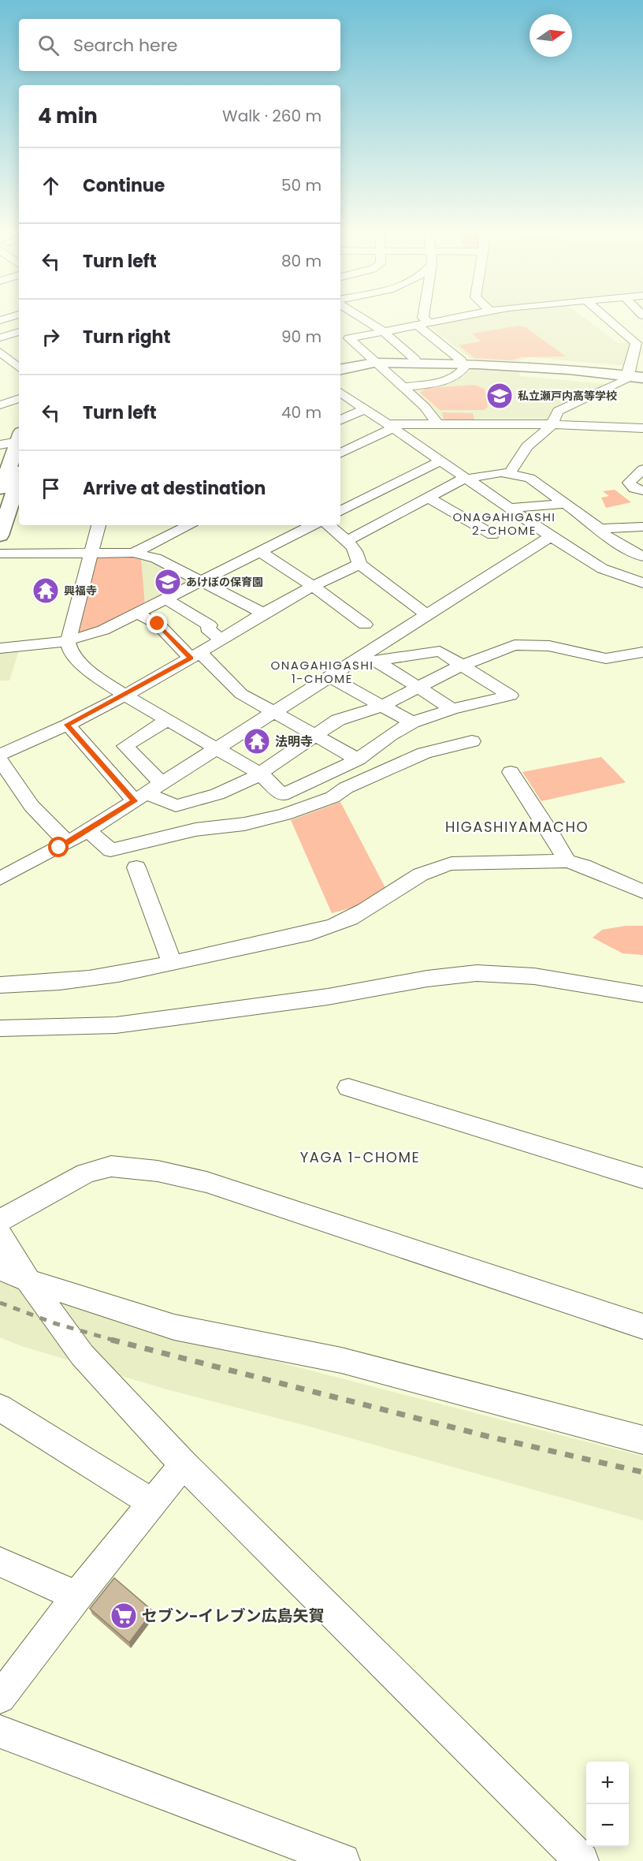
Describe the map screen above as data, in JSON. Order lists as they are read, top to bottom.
{
  "districts": [
    "ONAGAHIGASHI 2-CHOME",
    "ONAGAHIGASHI 1-CHOME",
    "HIGASHIYAMACHO",
    "YAGA 1-CHOME"
  ],
  "places": {
    "school or university": ["私立瀬戸内高等学校", "あけぼの保育園"],
    "temple": ["興福寺", "法明寺"],
    "supermarket": ["セブン-イレブン広島矢賀"]
  },
  "north": "right",
  "page": {
    "search": "Search here",
    "heading": ["4 min", "Walk · 260 m"],
    "list": [
      ["Continue", "50 m"],
      ["Turn left", "80 m"],
      ["Turn right", "90 m"],
      ["Turn left", "40 m"],
      "Arrive at destination"
    ],
    "map_buttons": ["+", "−"]
  }
}
